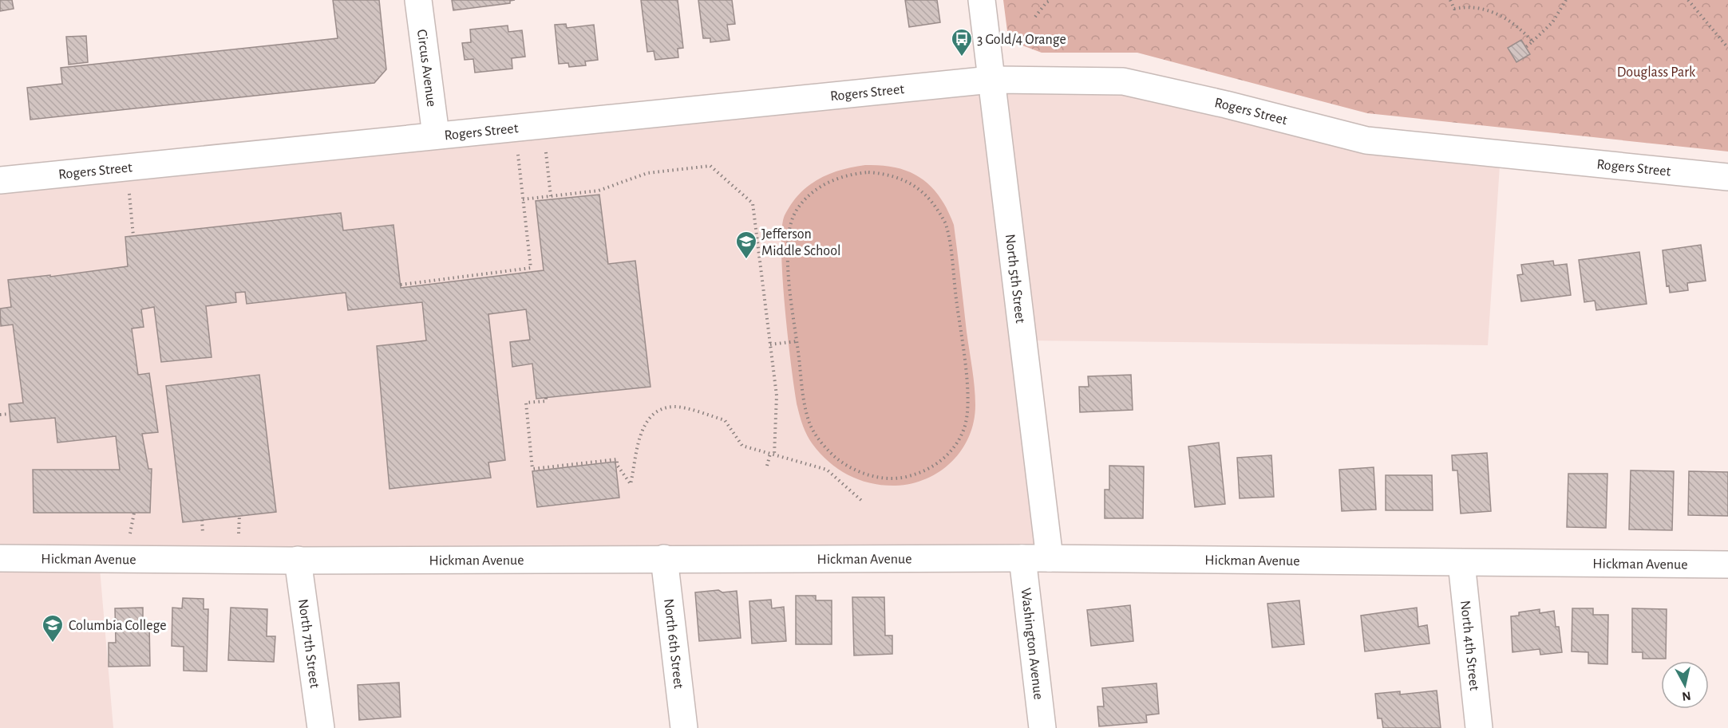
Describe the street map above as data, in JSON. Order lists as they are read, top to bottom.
{
  "streets": {
    "street": [
      "Circus Avenue",
      "Rogers Street",
      "North 5th Street",
      "Hickman Avenue",
      "North 6th Street",
      "Washington Avenue",
      "North 7th Street",
      "North 4th Street"
    ]
  },
  "crossings": [
    ["Circus Avenue", "Rogers Street"],
    ["Rogers Street", "North 5th Street"],
    ["North 5th Street", "Hickman Avenue"],
    ["Hickman Avenue", "North 6th Street"],
    ["Hickman Avenue", "Washington Avenue"],
    ["Hickman Avenue", "North 7th Street"],
    ["Hickman Avenue", "North 4th Street"]
  ],
  "parks": ["Douglass Park"],
  "places": {
    "bus stop": ["3 Gold/4 Orange"],
    "school or university": ["Jefferson Middle School", "Columbia College"]
  },
  "north": "bottom"
}
